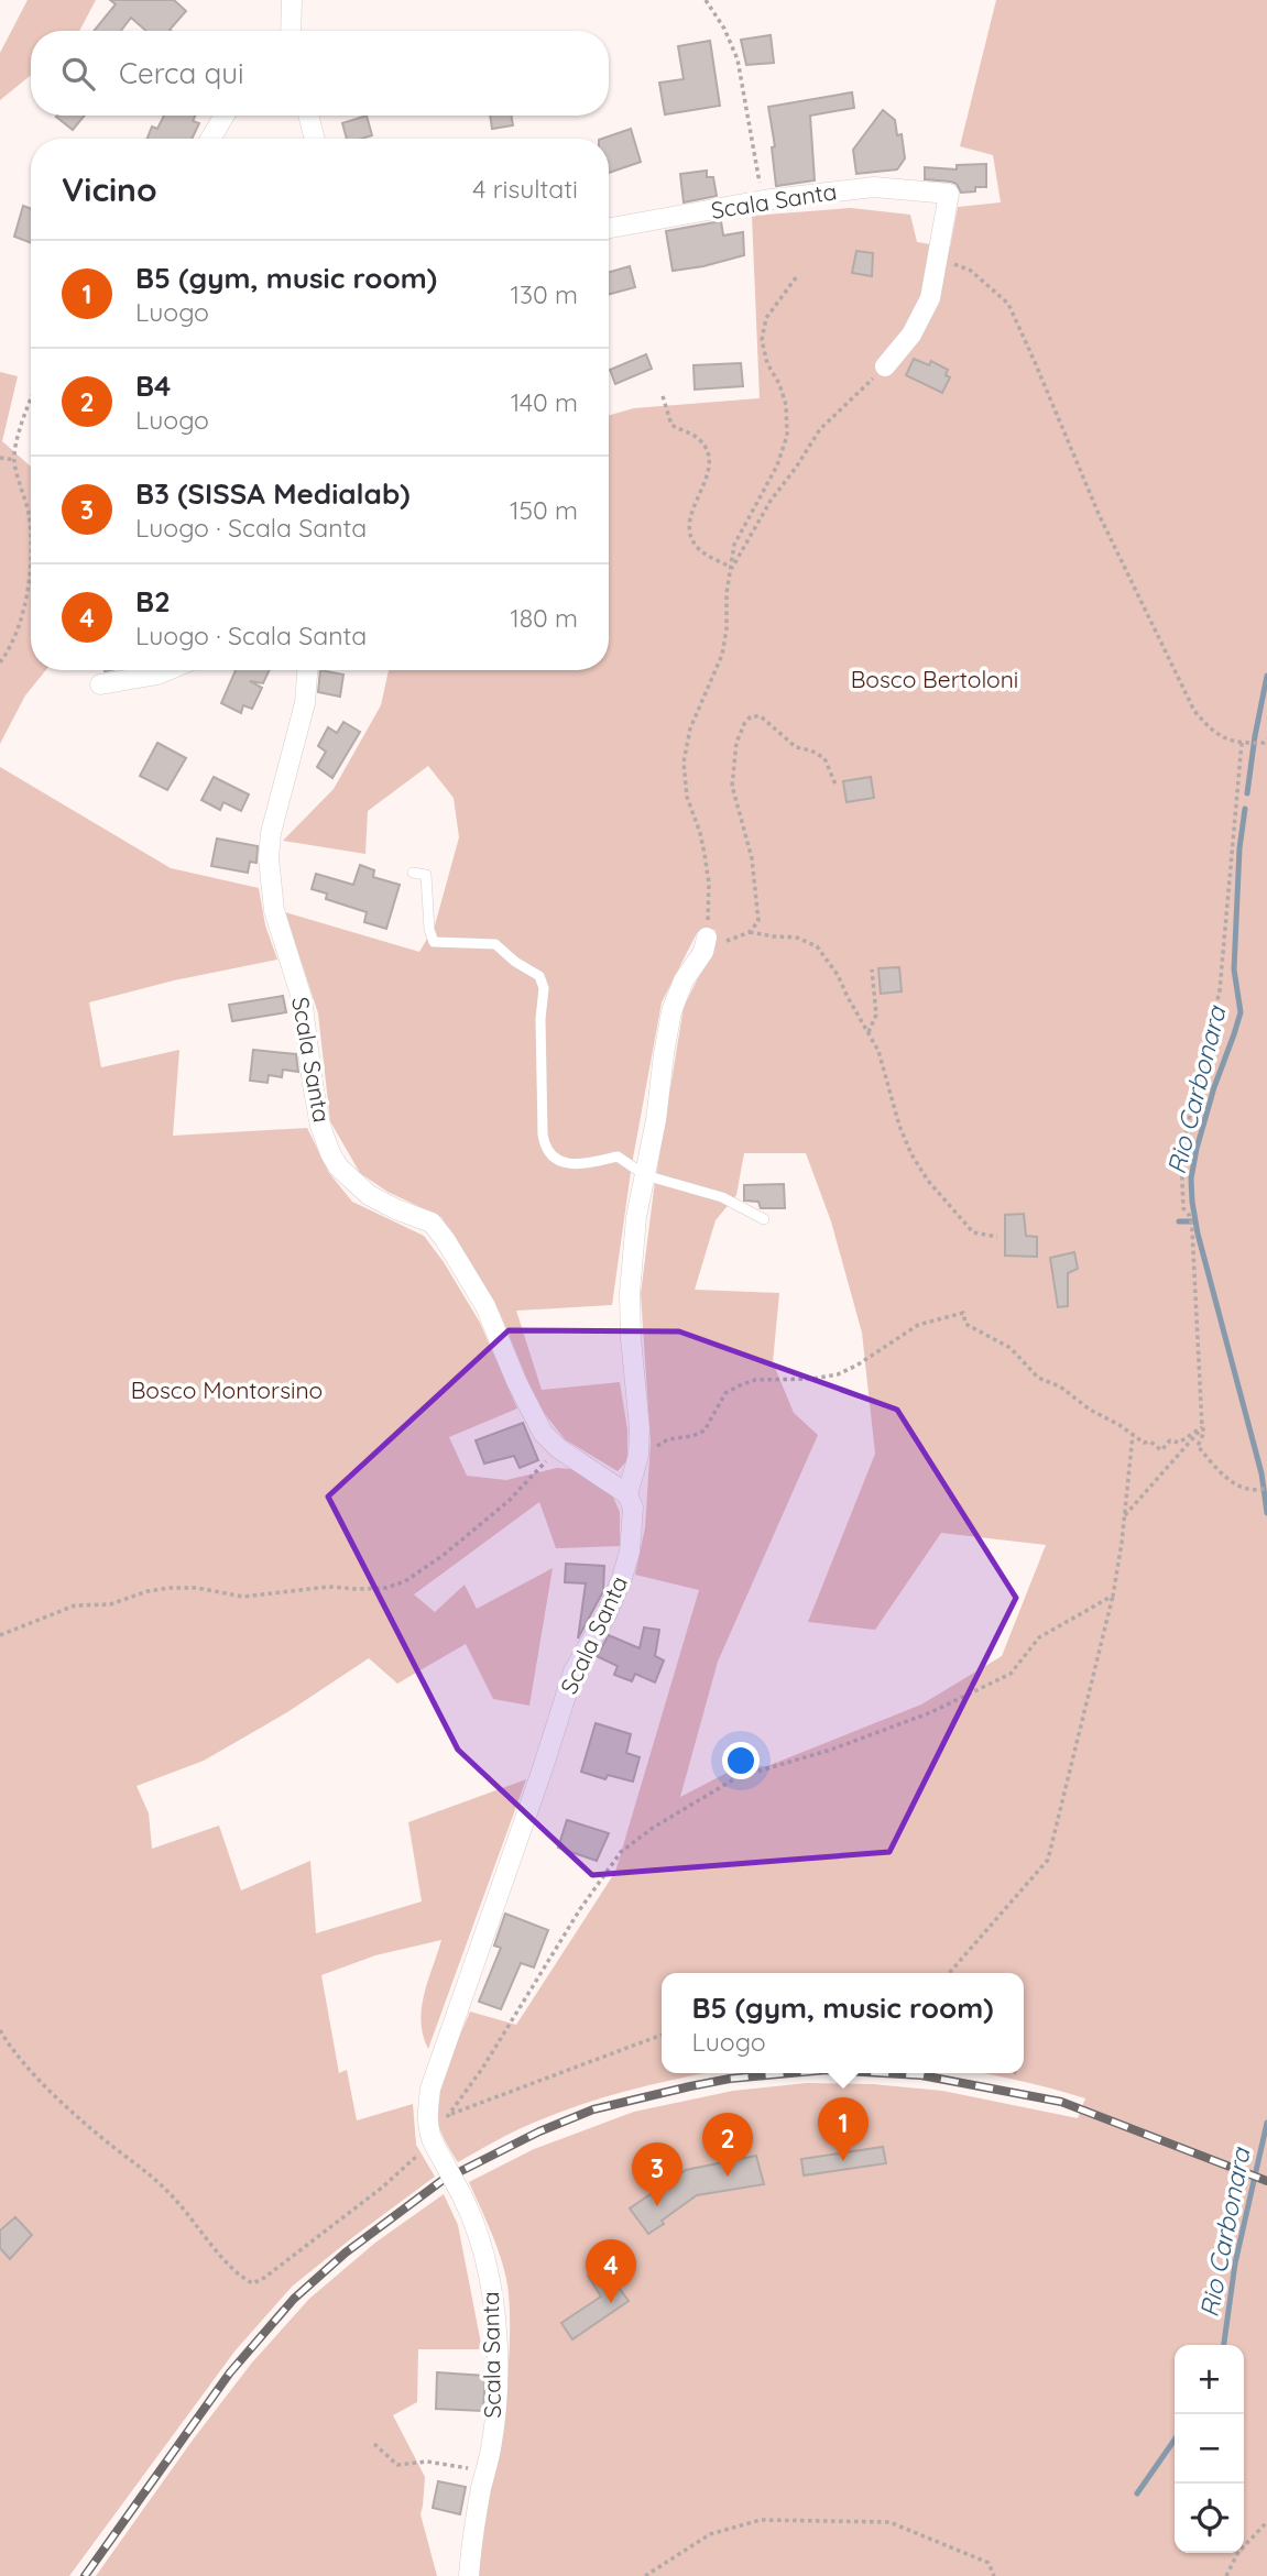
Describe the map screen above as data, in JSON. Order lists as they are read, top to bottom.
{
  "streets": {
    "street": ["Scala Santa"]
  },
  "water": ["Rio Carbonara"],
  "parks": ["Bosco Bertoloni", "Bosco Montorsino"],
  "page": {
    "search": "Cerca qui",
    "heading": ["Vicino", "4 risultati"],
    "list": [
      {
        "mark": "1",
        "name": "B5 (gym, music room)",
        "note": "Luogo",
        "value": "130 m"
      },
      {
        "mark": "2",
        "name": "B4",
        "note": "Luogo",
        "value": "140 m"
      },
      {
        "mark": "3",
        "name": "B3 (SISSA Medialab)",
        "note": "Luogo · Scala Santa",
        "value": "150 m"
      },
      {
        "mark": "4",
        "name": "B2",
        "note": "Luogo · Scala Santa",
        "value": "180 m"
      }
    ],
    "popup": ["B5 (gym, music room)", "Luogo"],
    "pins": [
      "1",
      "2",
      "3",
      "4"
    ],
    "map_buttons": ["+", "−"]
  }
}
